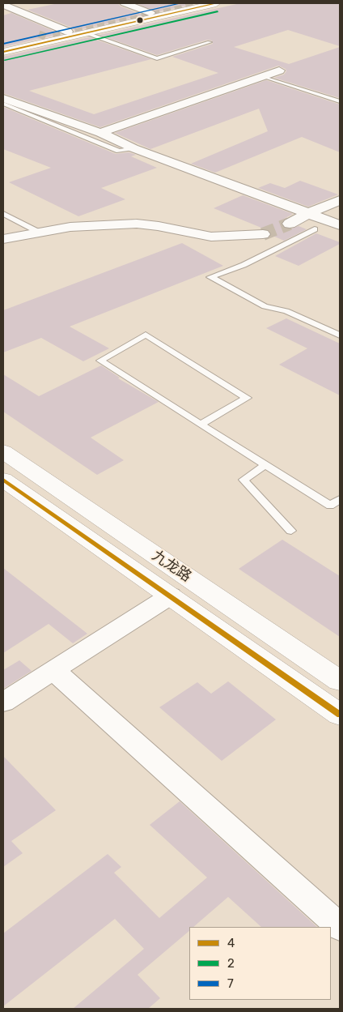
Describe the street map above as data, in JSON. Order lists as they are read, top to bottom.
{
  "streets": {
    "main road": ["九龙路"]
  },
  "lines": ["transit line 4", "transit line 7", "transit line 2"],
  "legend": ["4", "2", "7"]
}
